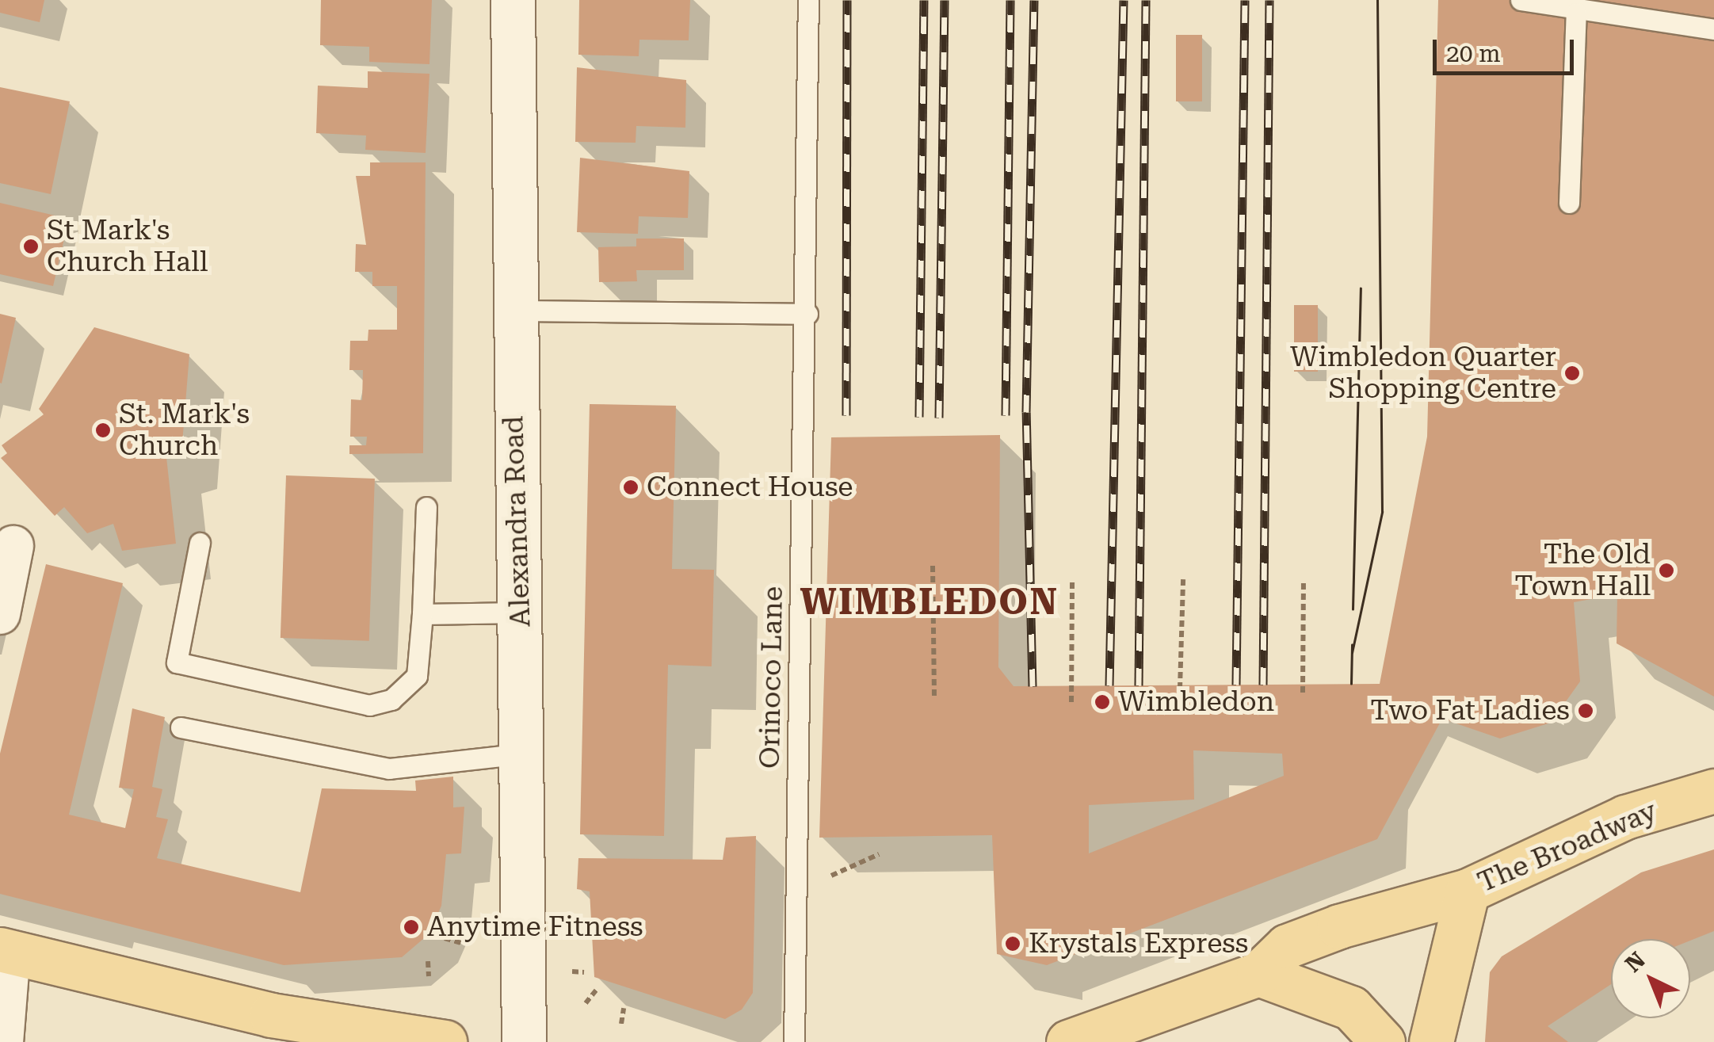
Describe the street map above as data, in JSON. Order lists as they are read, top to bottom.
{
  "streets": {
    "main road": ["Alexandra Road", "The Broadway"],
    "lane": ["Orinoco Lane"]
  },
  "districts": ["WIMBLEDON"],
  "places": [
    "St Mark's Church Hall",
    "Wimbledon Quarter Shopping Centre",
    "St. Mark's Church",
    "Connect House",
    "The Old Town Hall",
    "Wimbledon",
    "Two Fat Ladies",
    "Anytime Fitness",
    "Krystals Express"
  ],
  "scale_bar": "20 m",
  "north": "top left"
}
